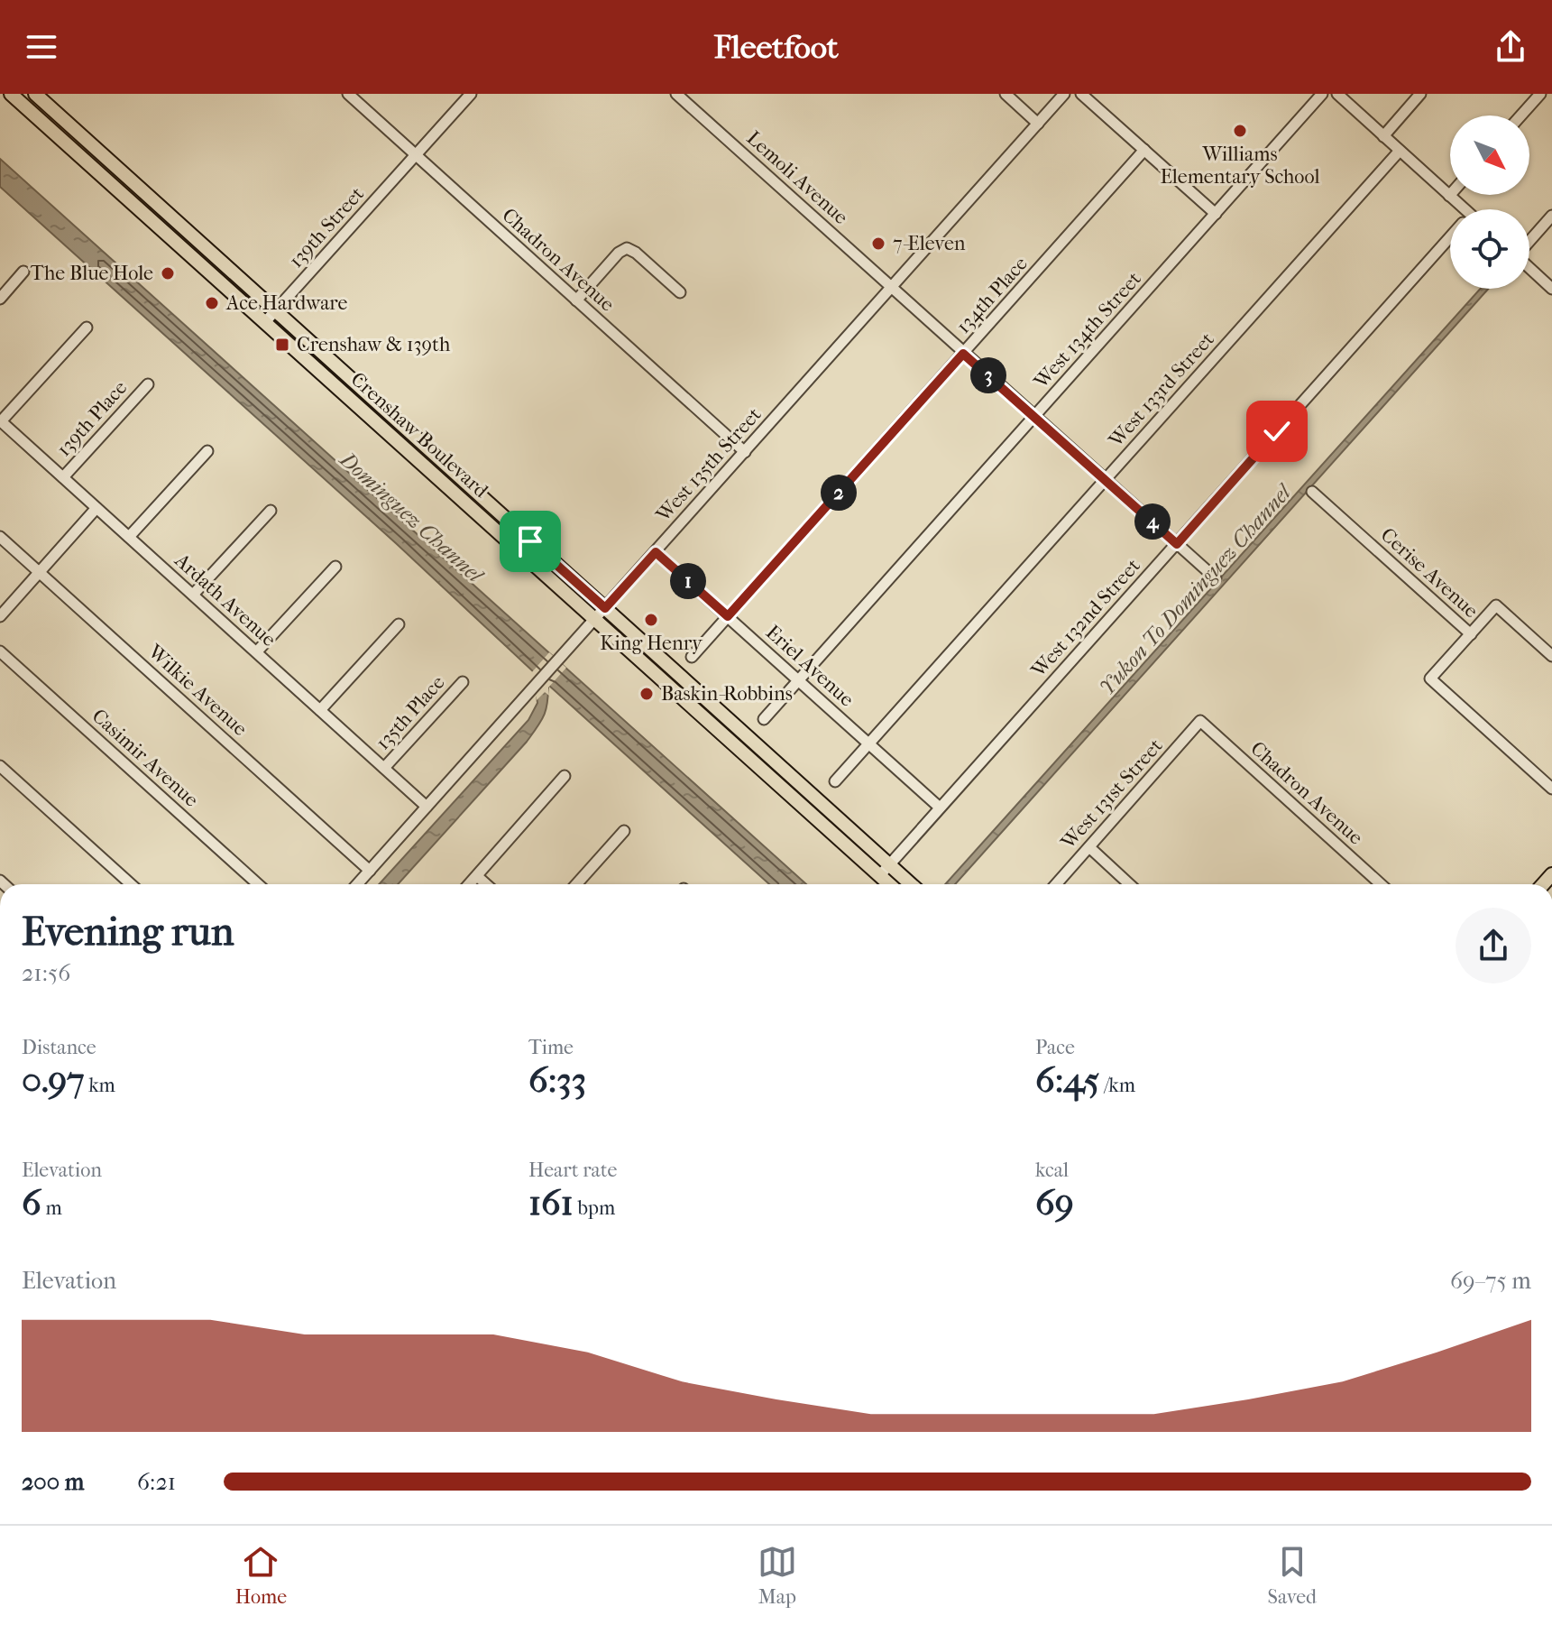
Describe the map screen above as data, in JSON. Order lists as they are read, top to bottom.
{
  "streets": {
    "main road": ["Crenshaw Boulevard"],
    "street": [
      "Lemoli Avenue",
      "139th Street",
      "Chadron Avenue",
      "134th Place",
      "West 134th Street",
      "West 133rd Street",
      "139th Place",
      "West 135th Street",
      "Cerise Avenue",
      "Ardath Avenue",
      "West 132nd Street",
      "Eriel Avenue",
      "Wilkie Avenue",
      "135th Place",
      "Casimir Avenue",
      "West 131st Street"
    ]
  },
  "crossings": [
    ["Lemoli Avenue", "134th Place"],
    ["Lemoli Avenue", "West 134th Street"],
    ["Lemoli Avenue", "West 133rd Street"],
    ["Lemoli Avenue", "West 135th Street"],
    ["Lemoli Avenue", "West 132nd Street"],
    ["139th Street", "Chadron Avenue"],
    ["139th Street", "Crenshaw Boulevard"],
    ["Chadron Avenue", "West 135th Street"],
    ["Chadron Avenue", "West 131st Street"],
    ["134th Place", "Eriel Avenue"],
    ["West 134th Street", "Eriel Avenue"],
    ["West 133rd Street", "Eriel Avenue"],
    ["139th Place", "Ardath Avenue"],
    ["Crenshaw Boulevard", "West 135th Street"],
    ["Crenshaw Boulevard", "West 132nd Street"],
    ["West 135th Street", "Ardath Avenue"],
    ["West 135th Street", "Eriel Avenue"],
    ["West 135th Street", "Wilkie Avenue"],
    ["Ardath Avenue", "135th Place"],
    ["West 132nd Street", "Eriel Avenue"]
  ],
  "water": ["Dominguez Channel", "Yukon To Dominguez Channel"],
  "places": {
    "other": [
      "Williams Elementary School",
      "7-Eleven",
      "The Blue Hole",
      "Ace Hardware",
      "King Henry",
      "Baskin-Robbins"
    ],
    "transit": ["Crenshaw & 139th"]
  },
  "north": "bottom right",
  "page": {
    "header": "Fleetfoot",
    "pins": [
      "3",
      "2",
      "4",
      "1"
    ],
    "heading": ["Evening run", "21:56"],
    "stats": [
      ["Distance", "0.97 km"],
      ["Time", "6:33"],
      ["Pace", "6:45 /km"],
      ["Elevation", "6 m"],
      ["Heart rate", "161 bpm"],
      ["kcal", "69"]
    ],
    "chart": ["Elevation", "69–75 m"],
    "list": [
      {
        "name": "200 m",
        "note": "6:21"
      }
    ],
    "tabs": ["Home", "Map", "Saved"]
  }
}
